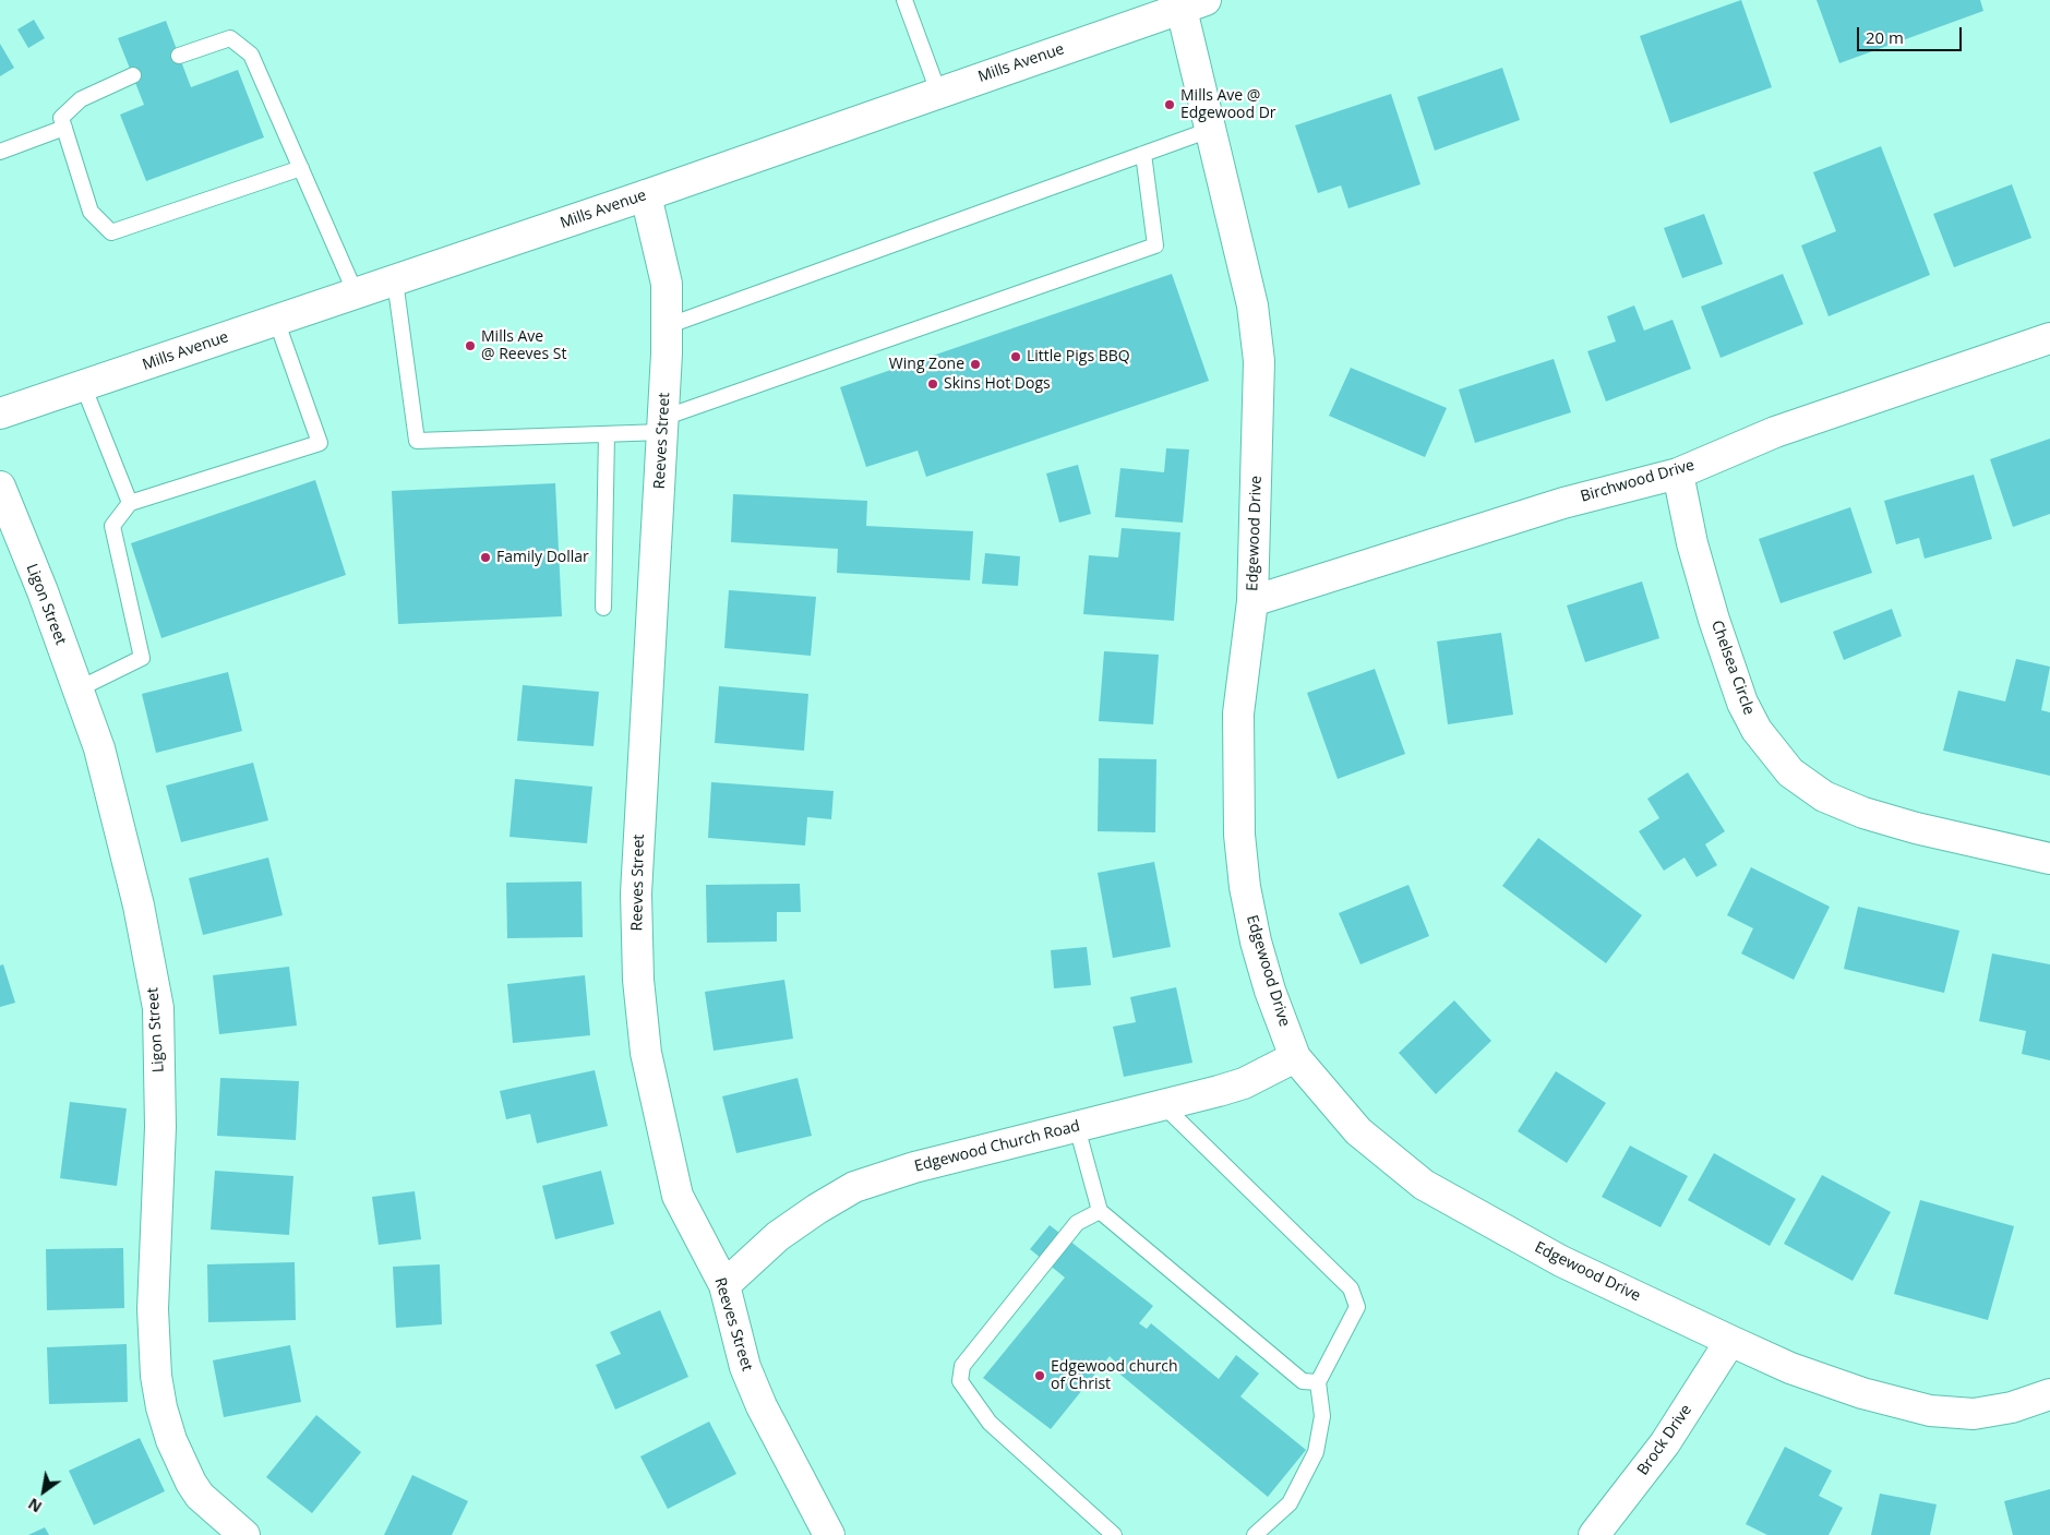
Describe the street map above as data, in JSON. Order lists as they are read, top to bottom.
{
  "streets": {
    "street": [
      "Mills Avenue",
      "Reeves Street",
      "Birchwood Drive",
      "Edgewood Drive",
      "Ligon Street",
      "Chelsea Circle",
      "Edgewood Church Road",
      "Brock Drive"
    ]
  },
  "crossings": [
    ["Mills Avenue", "Reeves Street"],
    ["Mills Avenue", "Edgewood Drive"],
    ["Reeves Street", "Edgewood Church Road"],
    ["Birchwood Drive", "Edgewood Drive"],
    ["Birchwood Drive", "Chelsea Circle"],
    ["Edgewood Drive", "Edgewood Church Road"],
    ["Edgewood Drive", "Brock Drive"]
  ],
  "places": [
    "Mills Ave @ Edgewood Dr",
    "Mills Ave @ Reeves St",
    "Little Pigs BBQ",
    "Wing Zone",
    "Skins Hot Dogs",
    "Family Dollar",
    "Edgewood church of Christ"
  ],
  "scale_bar": "20 m",
  "north": "bottom left"
}
